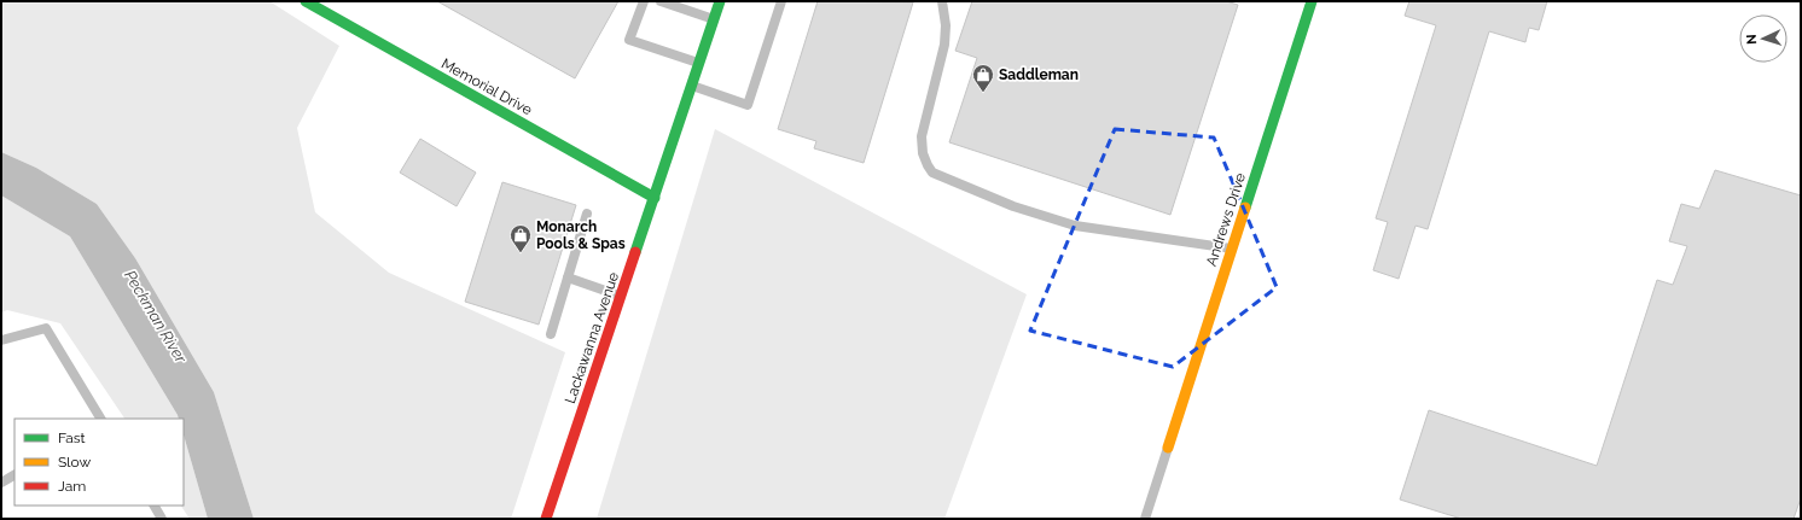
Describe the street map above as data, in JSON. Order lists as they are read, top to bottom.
{
  "streets": {
    "street": ["Memorial Drive", "Andrews Drive", "Lackawanna Avenue"]
  },
  "crossings": [
    ["Memorial Drive", "Lackawanna Avenue"]
  ],
  "water": ["Peckman River"],
  "places": {
    "shop": ["Saddleman", "Monarch Pools & Spas"]
  },
  "legend": ["Fast", "Slow", "Jam"],
  "north": "left"
}
